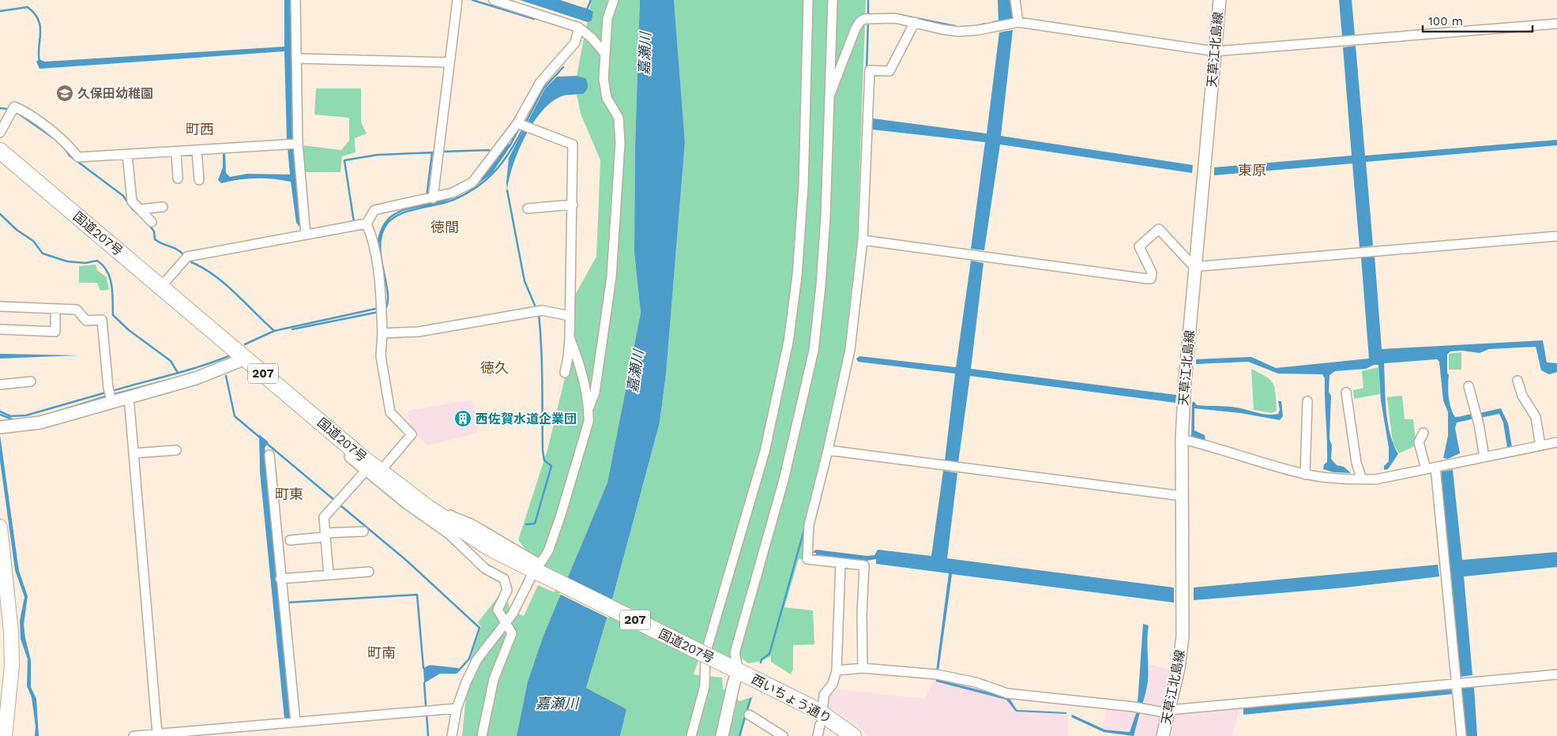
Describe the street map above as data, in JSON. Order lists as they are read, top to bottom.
{
  "streets": {
    "highway": ["国道207号", "207", "西いちょう通り"],
    "street": ["天草江北島線"]
  },
  "crossings": [
    ["国道207号", "西いちょう通り"]
  ],
  "districts": [
    "町西",
    "東原",
    "徳間",
    "徳久",
    "町東",
    "町南"
  ],
  "water": ["嘉瀬川"],
  "places": {
    "school or university": ["久保田幼稚園"],
    "building": ["西佐賀水道企業団"]
  },
  "scale_bar": "100 m"
}
